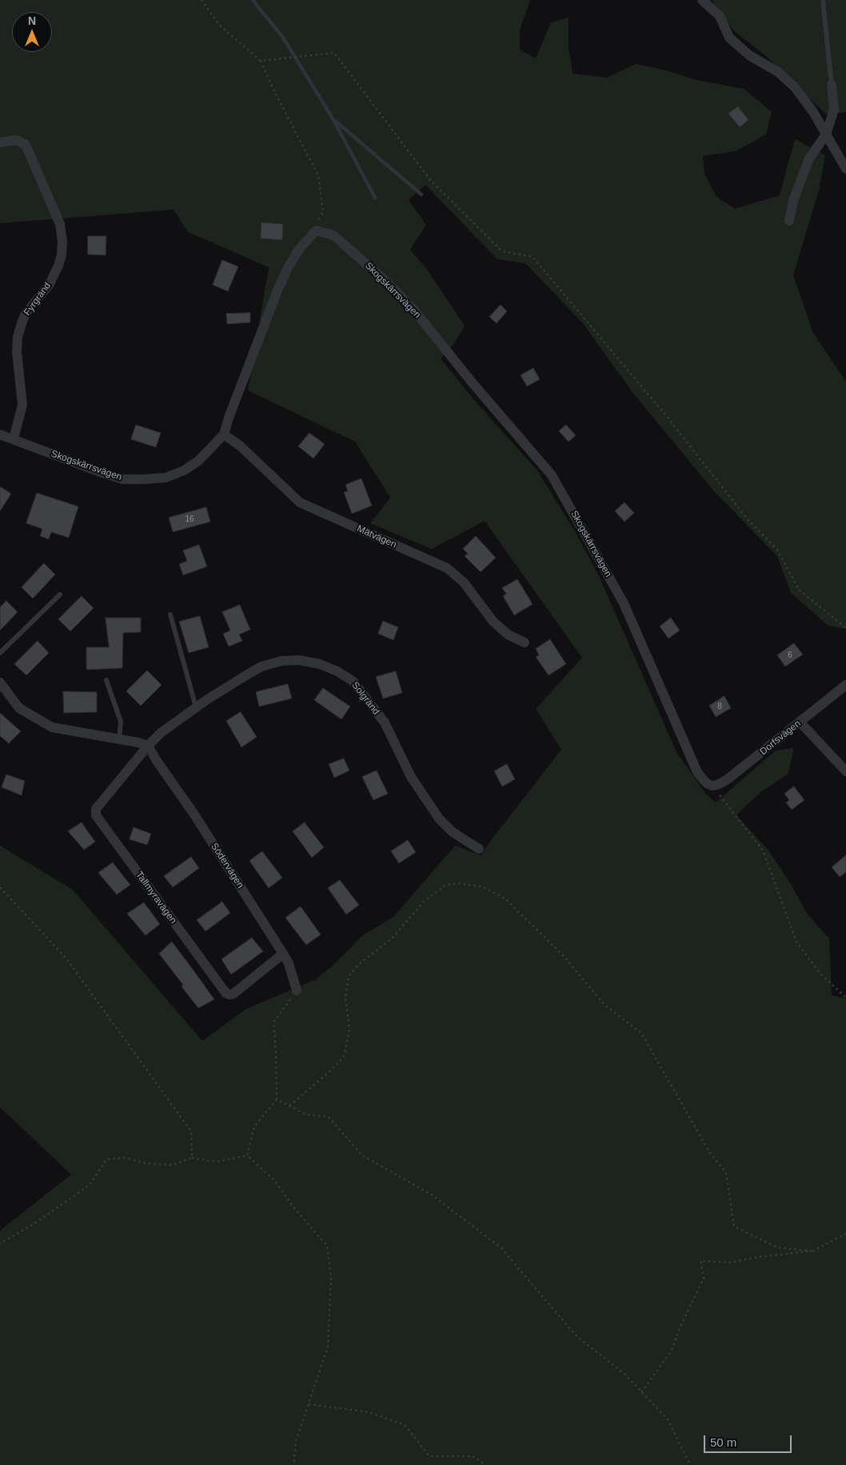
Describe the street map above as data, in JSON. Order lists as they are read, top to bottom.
{
  "streets": {
    "street": [
      "Skogskärrsvägen",
      "Fyrgränd",
      "Mätvägen",
      "Solgränd",
      "Dorfsvägen",
      "Södervägen",
      "Tallmyravägen"
    ]
  },
  "crossings": [
    ["Skogskärrsvägen", "Fyrgränd"],
    ["Skogskärrsvägen", "Mätvägen"],
    ["Skogskärrsvägen", "Dorfsvägen"],
    ["Solgränd", "Södervägen"],
    ["Solgränd", "Tallmyravägen"],
    ["Södervägen", "Tallmyravägen"]
  ],
  "house_numbers": ["16", "6", "8"],
  "scale_bar": "50 m",
  "north": "top"
}
